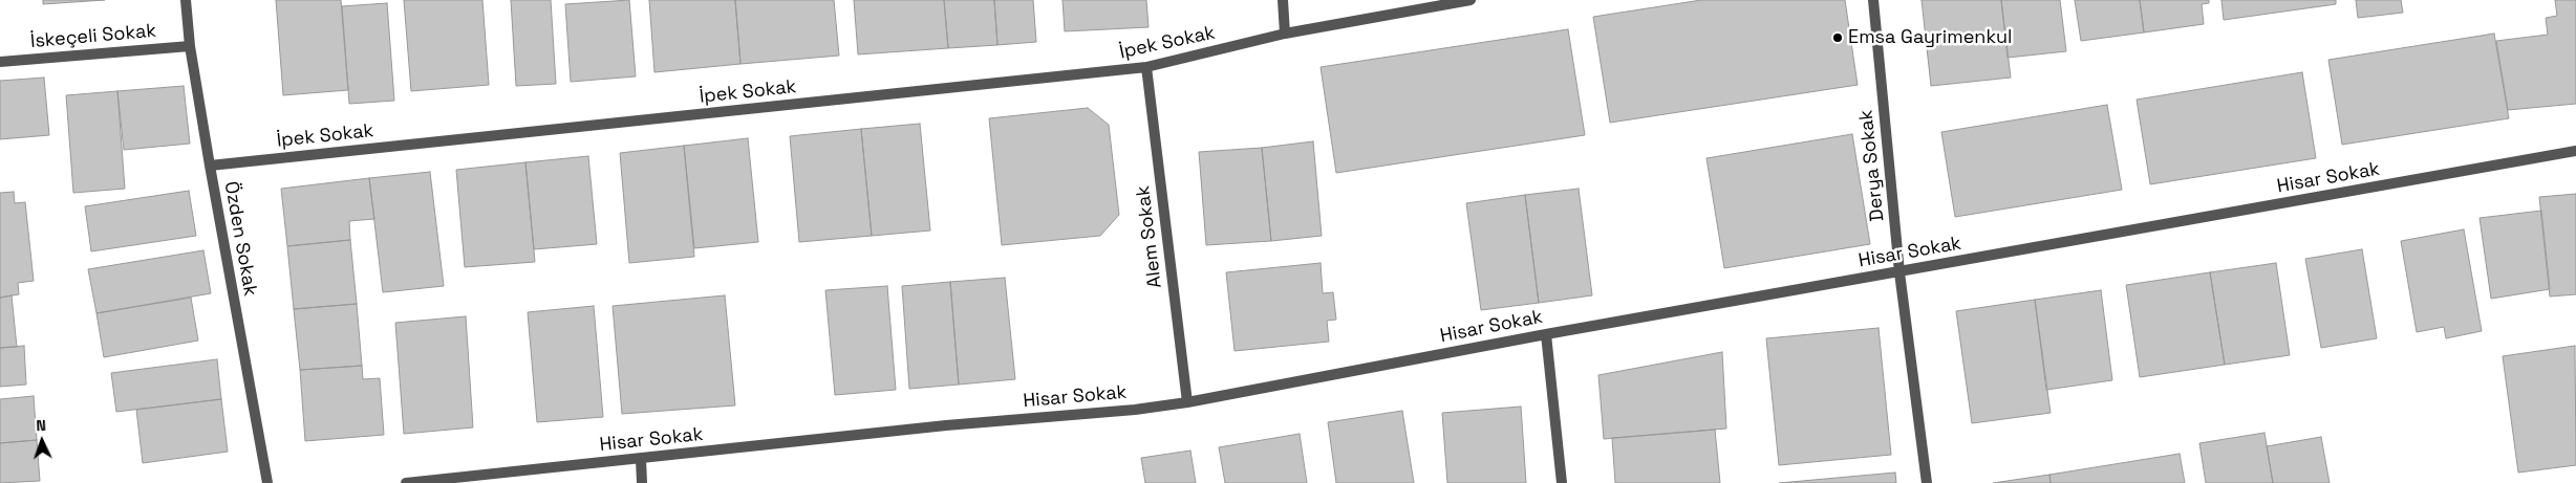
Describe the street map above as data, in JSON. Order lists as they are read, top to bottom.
{
  "streets": {
    "street": [
      "İskeçeli Sokak",
      "İpek Sokak",
      "Derya Sokak",
      "Hisar Sokak",
      "Alem Sokak",
      "Özden Sokak"
    ]
  },
  "crossings": [
    ["İskeçeli Sokak", "Özden Sokak"],
    ["İpek Sokak", "Alem Sokak"],
    ["İpek Sokak", "Özden Sokak"],
    ["Derya Sokak", "Hisar Sokak"],
    ["Hisar Sokak", "Alem Sokak"]
  ],
  "places": ["Emsa Gayrimenkul"],
  "north": "top"
}
